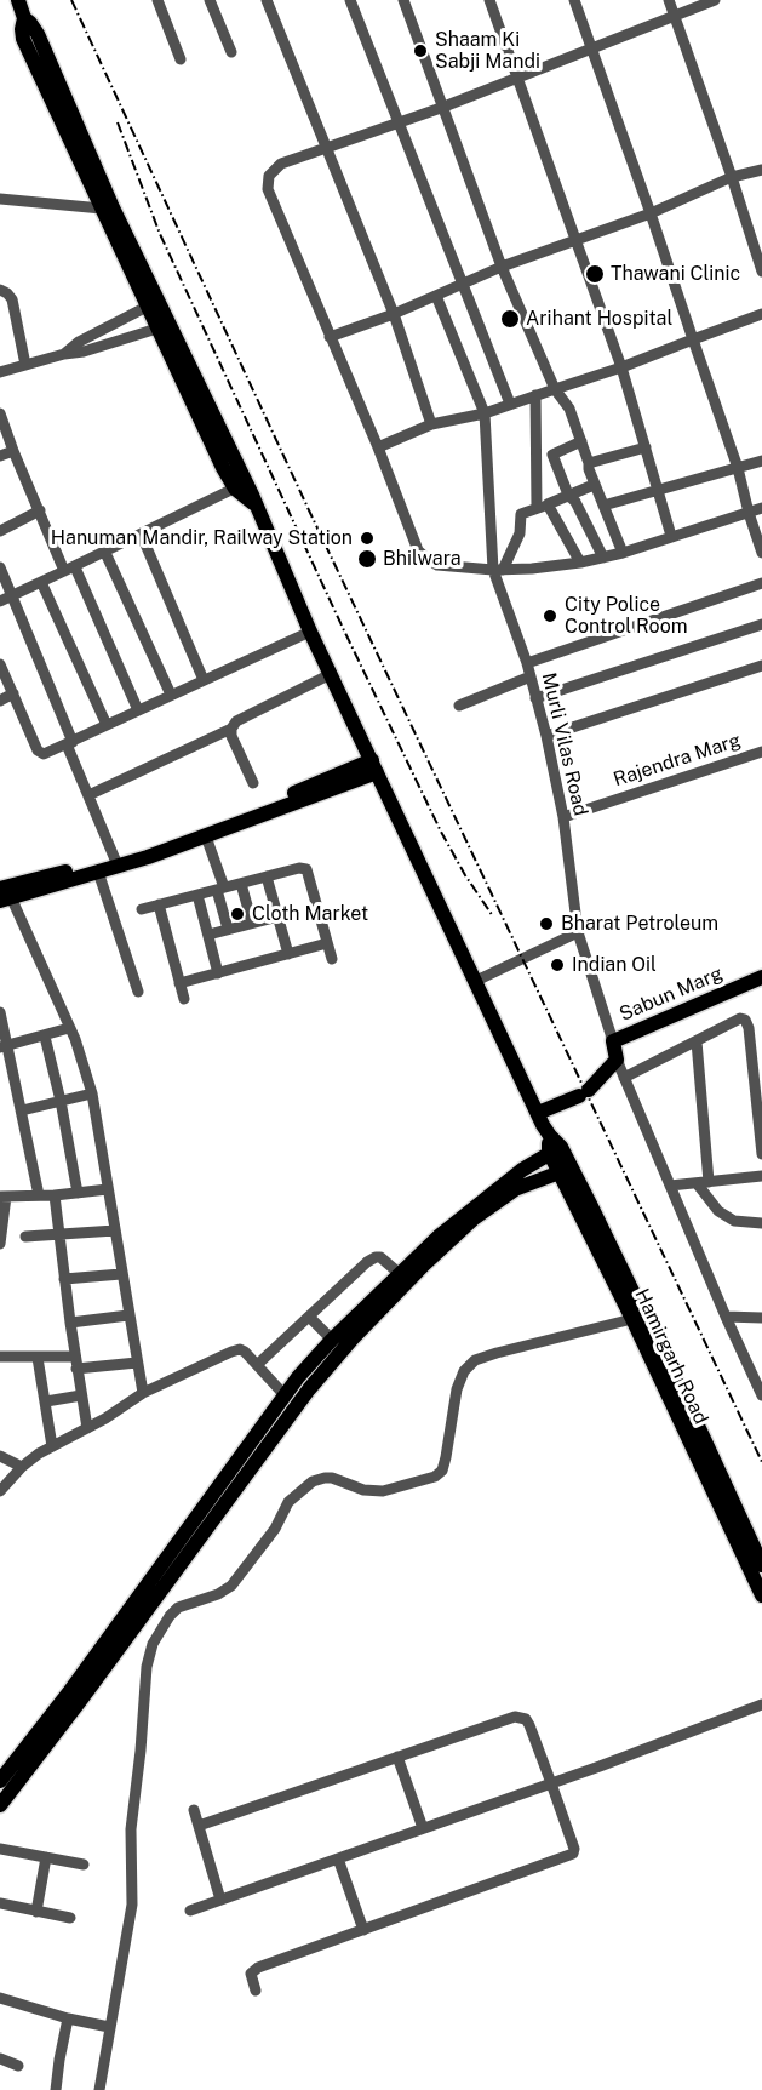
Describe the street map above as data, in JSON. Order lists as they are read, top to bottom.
{
  "streets": {
    "main road": ["Sabun Marg", "Hamirgarh Road"],
    "street": ["Murli Vilas Road", "Rajendra Marg"]
  },
  "crossings": [
    ["Murli Vilas Road", "Rajendra Marg"],
    ["Murli Vilas Road", "Sabun Marg"]
  ],
  "places": [
    "Shaam Ki Sabji Mandi",
    "Thawani Clinic",
    "Arihant Hospital",
    "Hanuman Mandir, Railway Station",
    "Bhilwara",
    "City Police Control Room",
    "Cloth Market",
    "Bharat Petroleum",
    "Indian Oil"
  ]
}
